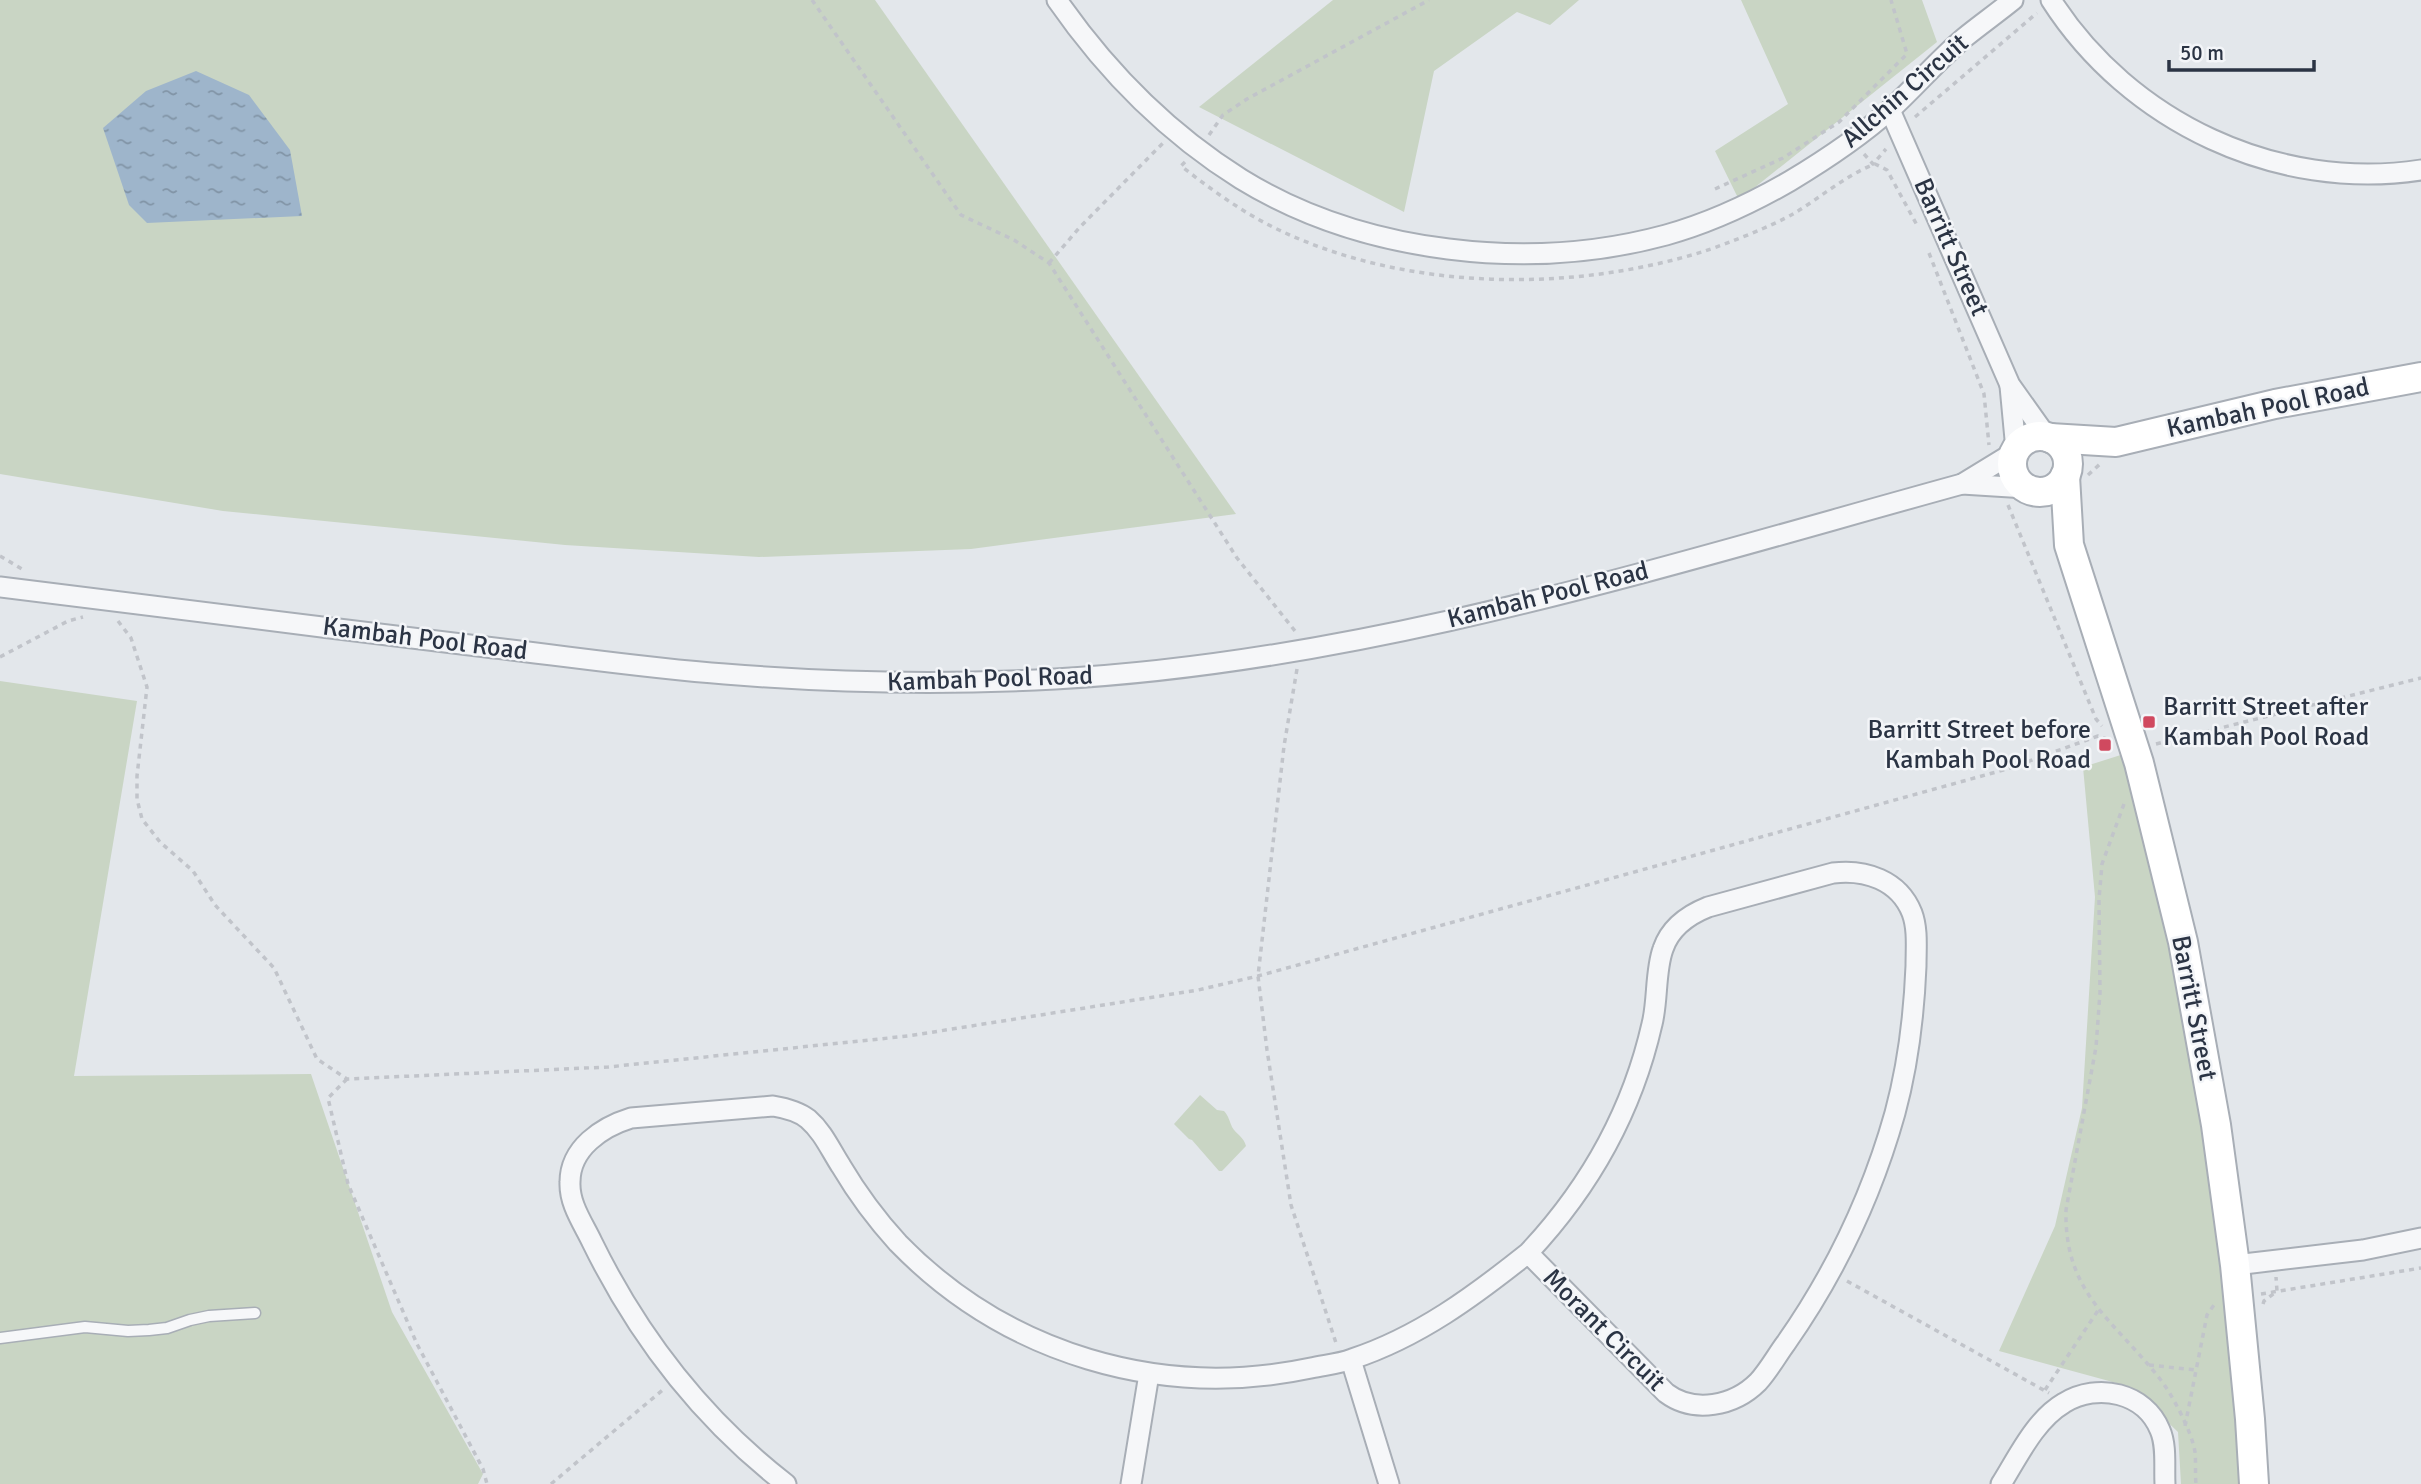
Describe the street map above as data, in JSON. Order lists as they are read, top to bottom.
{
  "streets": {
    "street": [
      "Allchin Circuit",
      "Barritt Street",
      "Kambah Pool Road",
      "Morant Circuit"
    ]
  },
  "crossings": [
    ["Allchin Circuit", "Barritt Street"],
    ["Barritt Street", "Kambah Pool Road"]
  ],
  "places": {
    "transit": ["Barritt Street after Kambah Pool Road", "Barritt Street before Kambah Pool Road"]
  },
  "scale_bar": "50 m"
}
